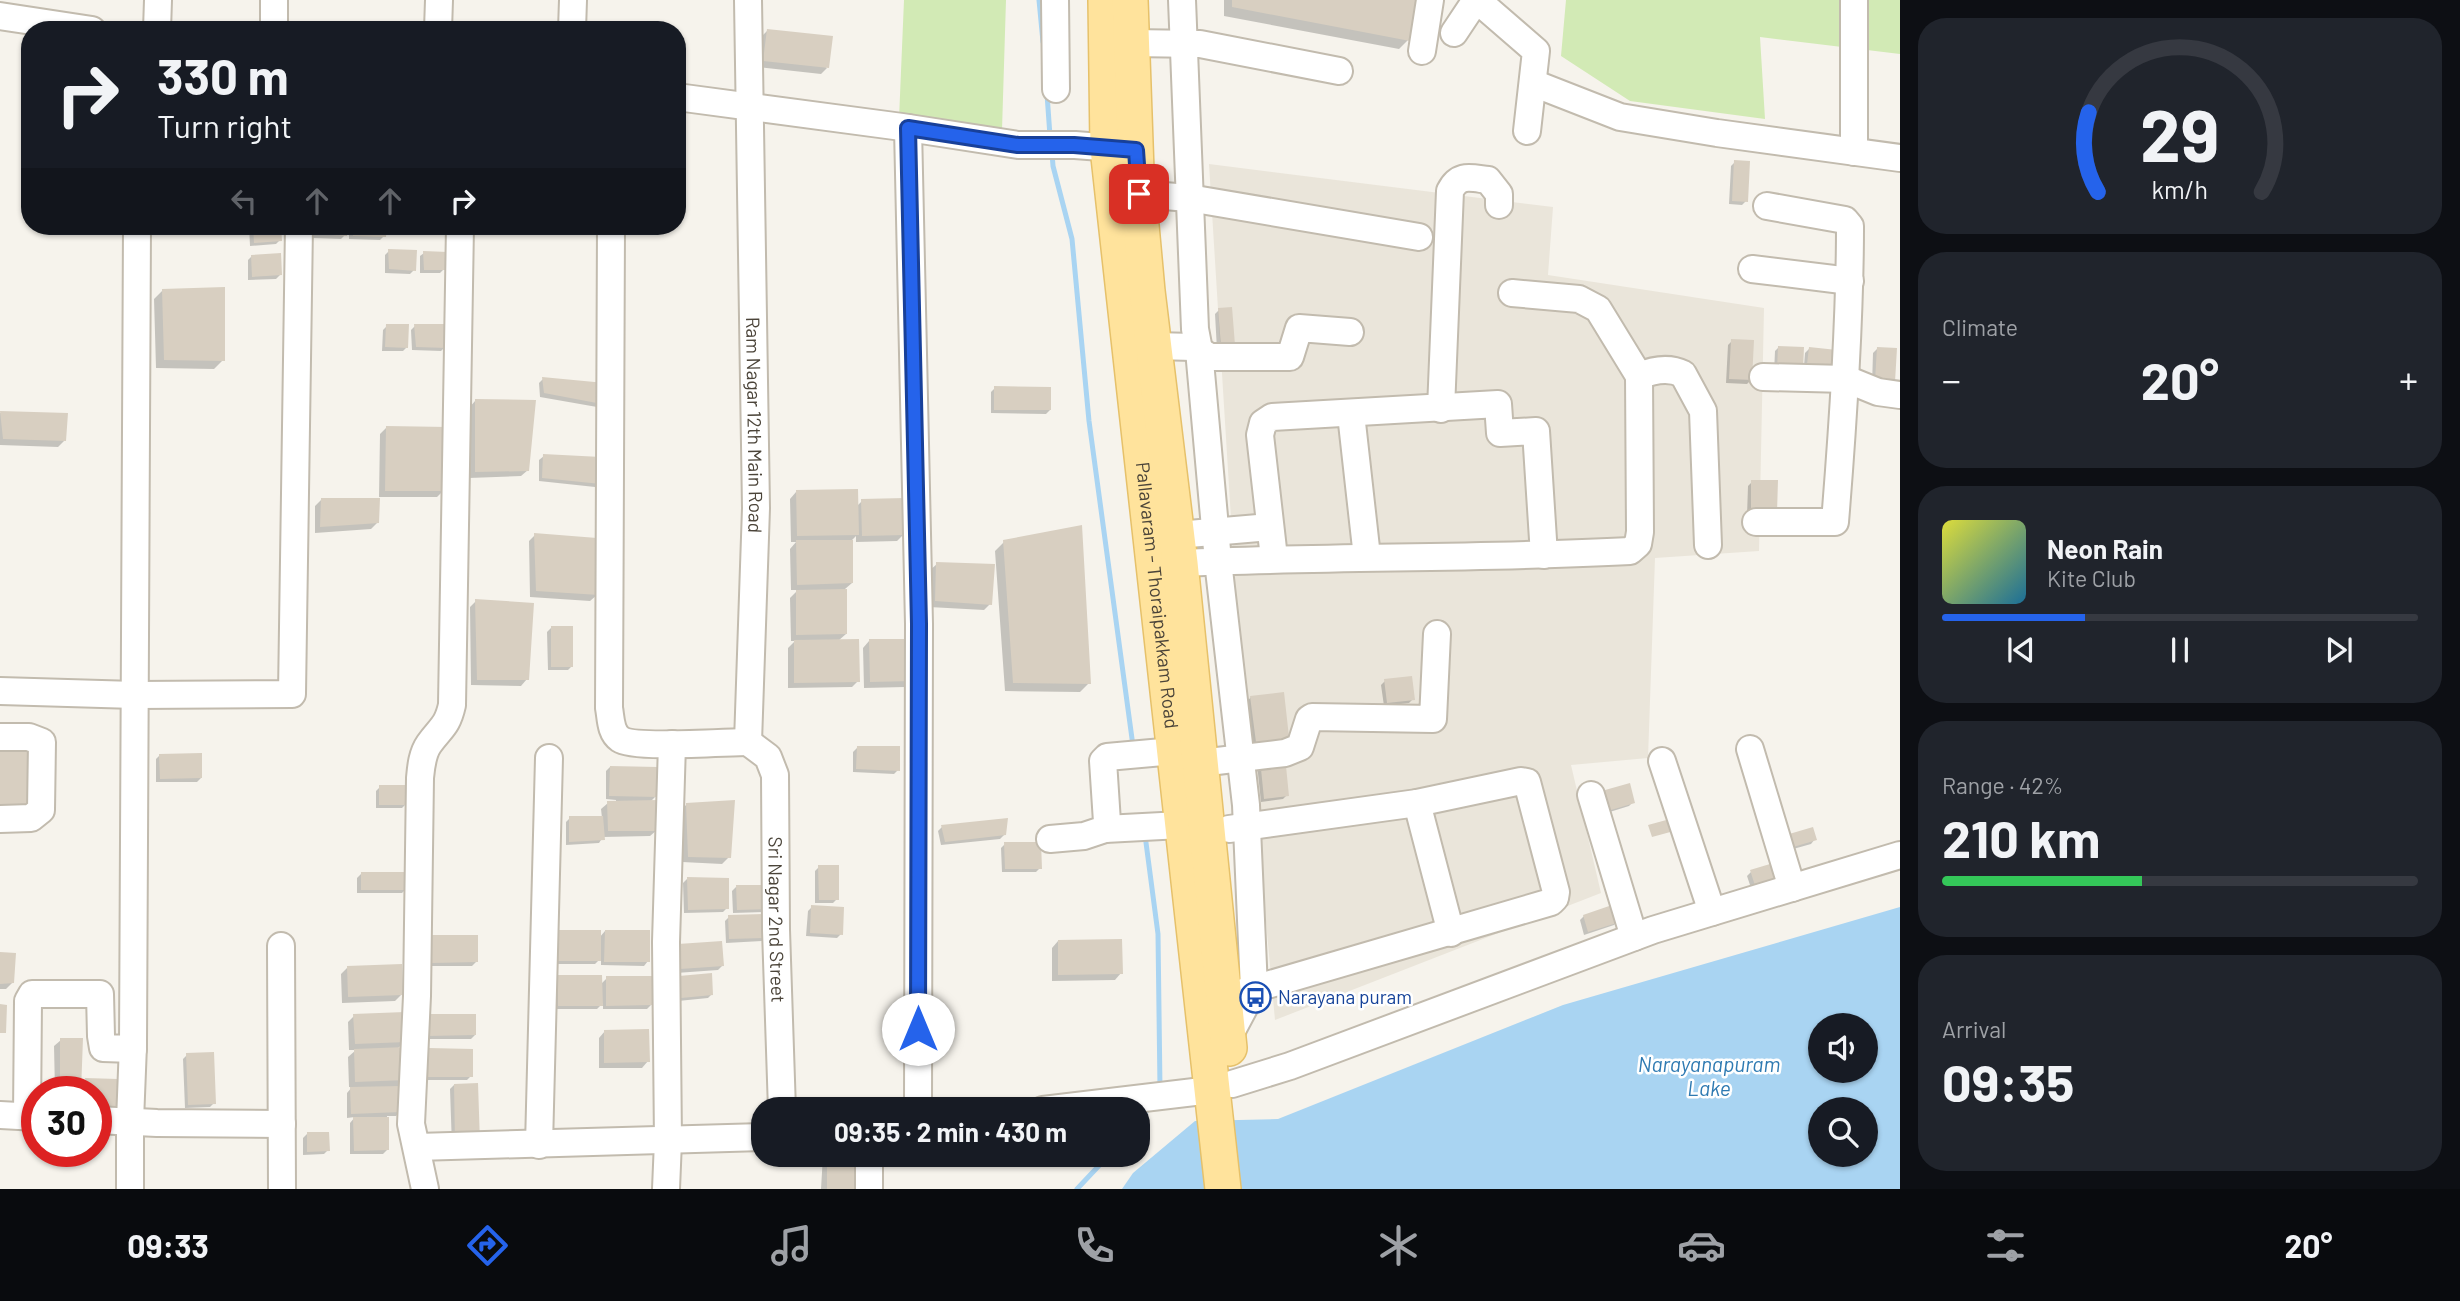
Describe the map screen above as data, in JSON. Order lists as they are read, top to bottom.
{
  "streets": {
    "main road": ["Pallavaram - Thoraipakkam Road"],
    "street": ["Ram Nagar 12th Main Road", "Sri Nagar 2nd Street"]
  },
  "crossings": [
    ["Ram Nagar 12th Main Road", "Sri Nagar 2nd Street"]
  ],
  "water": ["Narayanapuram Lake"],
  "places": {
    "bus stop": ["Narayana puram"]
  },
  "page": {
    "turn": ["330 m", "Turn right"],
    "tile": [
      "Climate",
      ["Range · 42%", "210 km"],
      ["Arrival", "09:35"]
    ],
    "heat": ["−", "20°", "+"],
    "song": ["Neon Rain", "Kite Club"],
    "limit": "30",
    "trip": "09:35 · 2 min · 430 m",
    "tabs": ["09:33", "20°"],
    "gauge": ["29", "km/h"]
  }
}
